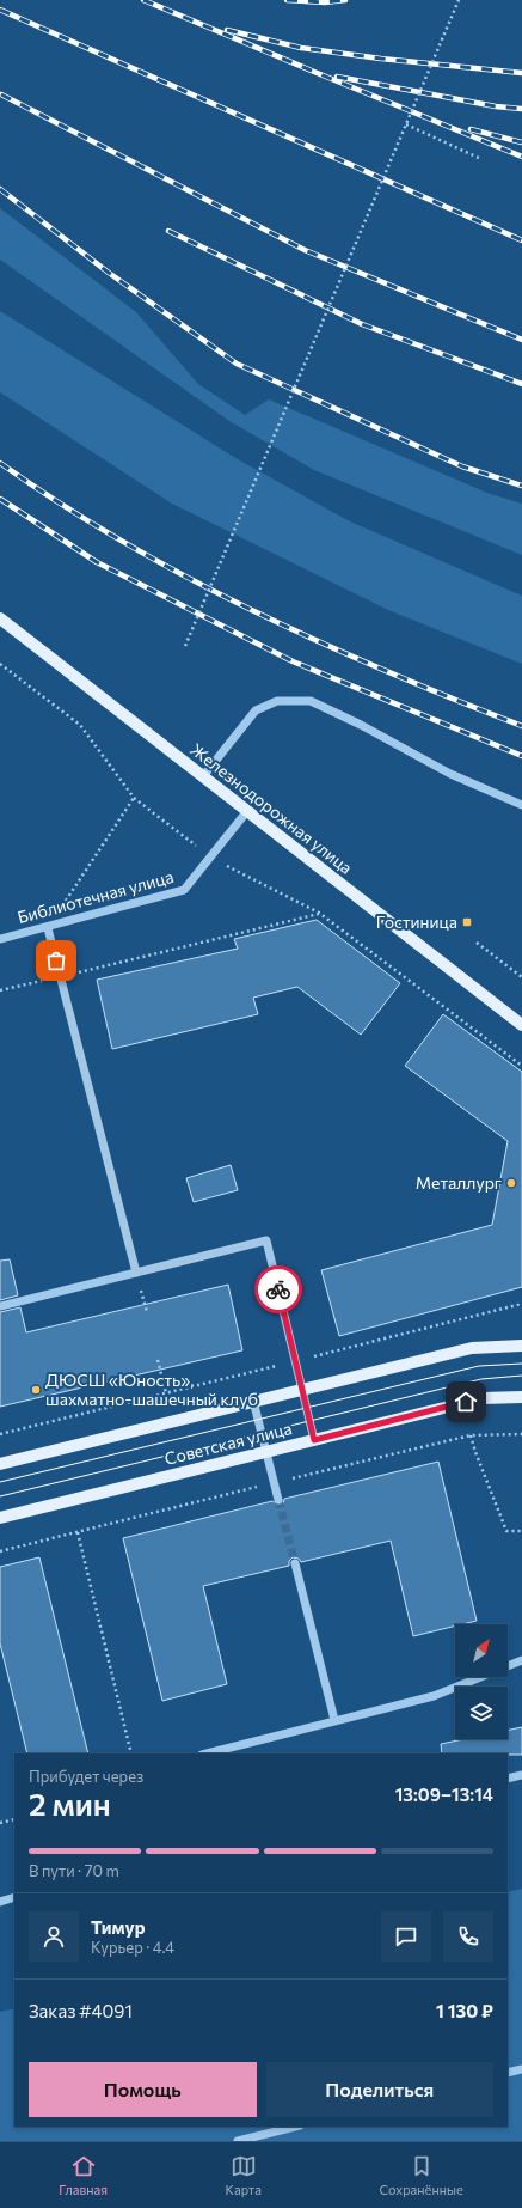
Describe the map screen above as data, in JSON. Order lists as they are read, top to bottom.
{
  "streets": {
    "main road": ["Железнодорожная улица", "Советская улица"],
    "street": ["Библиотечная улица"]
  },
  "crossings": [
    ["Железнодорожная улица", "Библиотечная улица"]
  ],
  "places": {
    "transit": ["Гостиница"],
    "other": ["Металлург", "ДЮСШ «Юность», шахматно-шашечный клуб"]
  },
  "north": "top right",
  "page": {
    "heading": ["2 мин", "Прибудет через", "13:09–13:14"],
    "panel": [
      "Тимур",
      "Курьер · 4.4",
      "Заказ #4091",
      "1 130 ₽"
    ],
    "bar": "В пути · 70 m",
    "buttons": ["Помощь", "Поделиться"],
    "tabs": ["Главная", "Карта", "Сохранённые"]
  }
}
